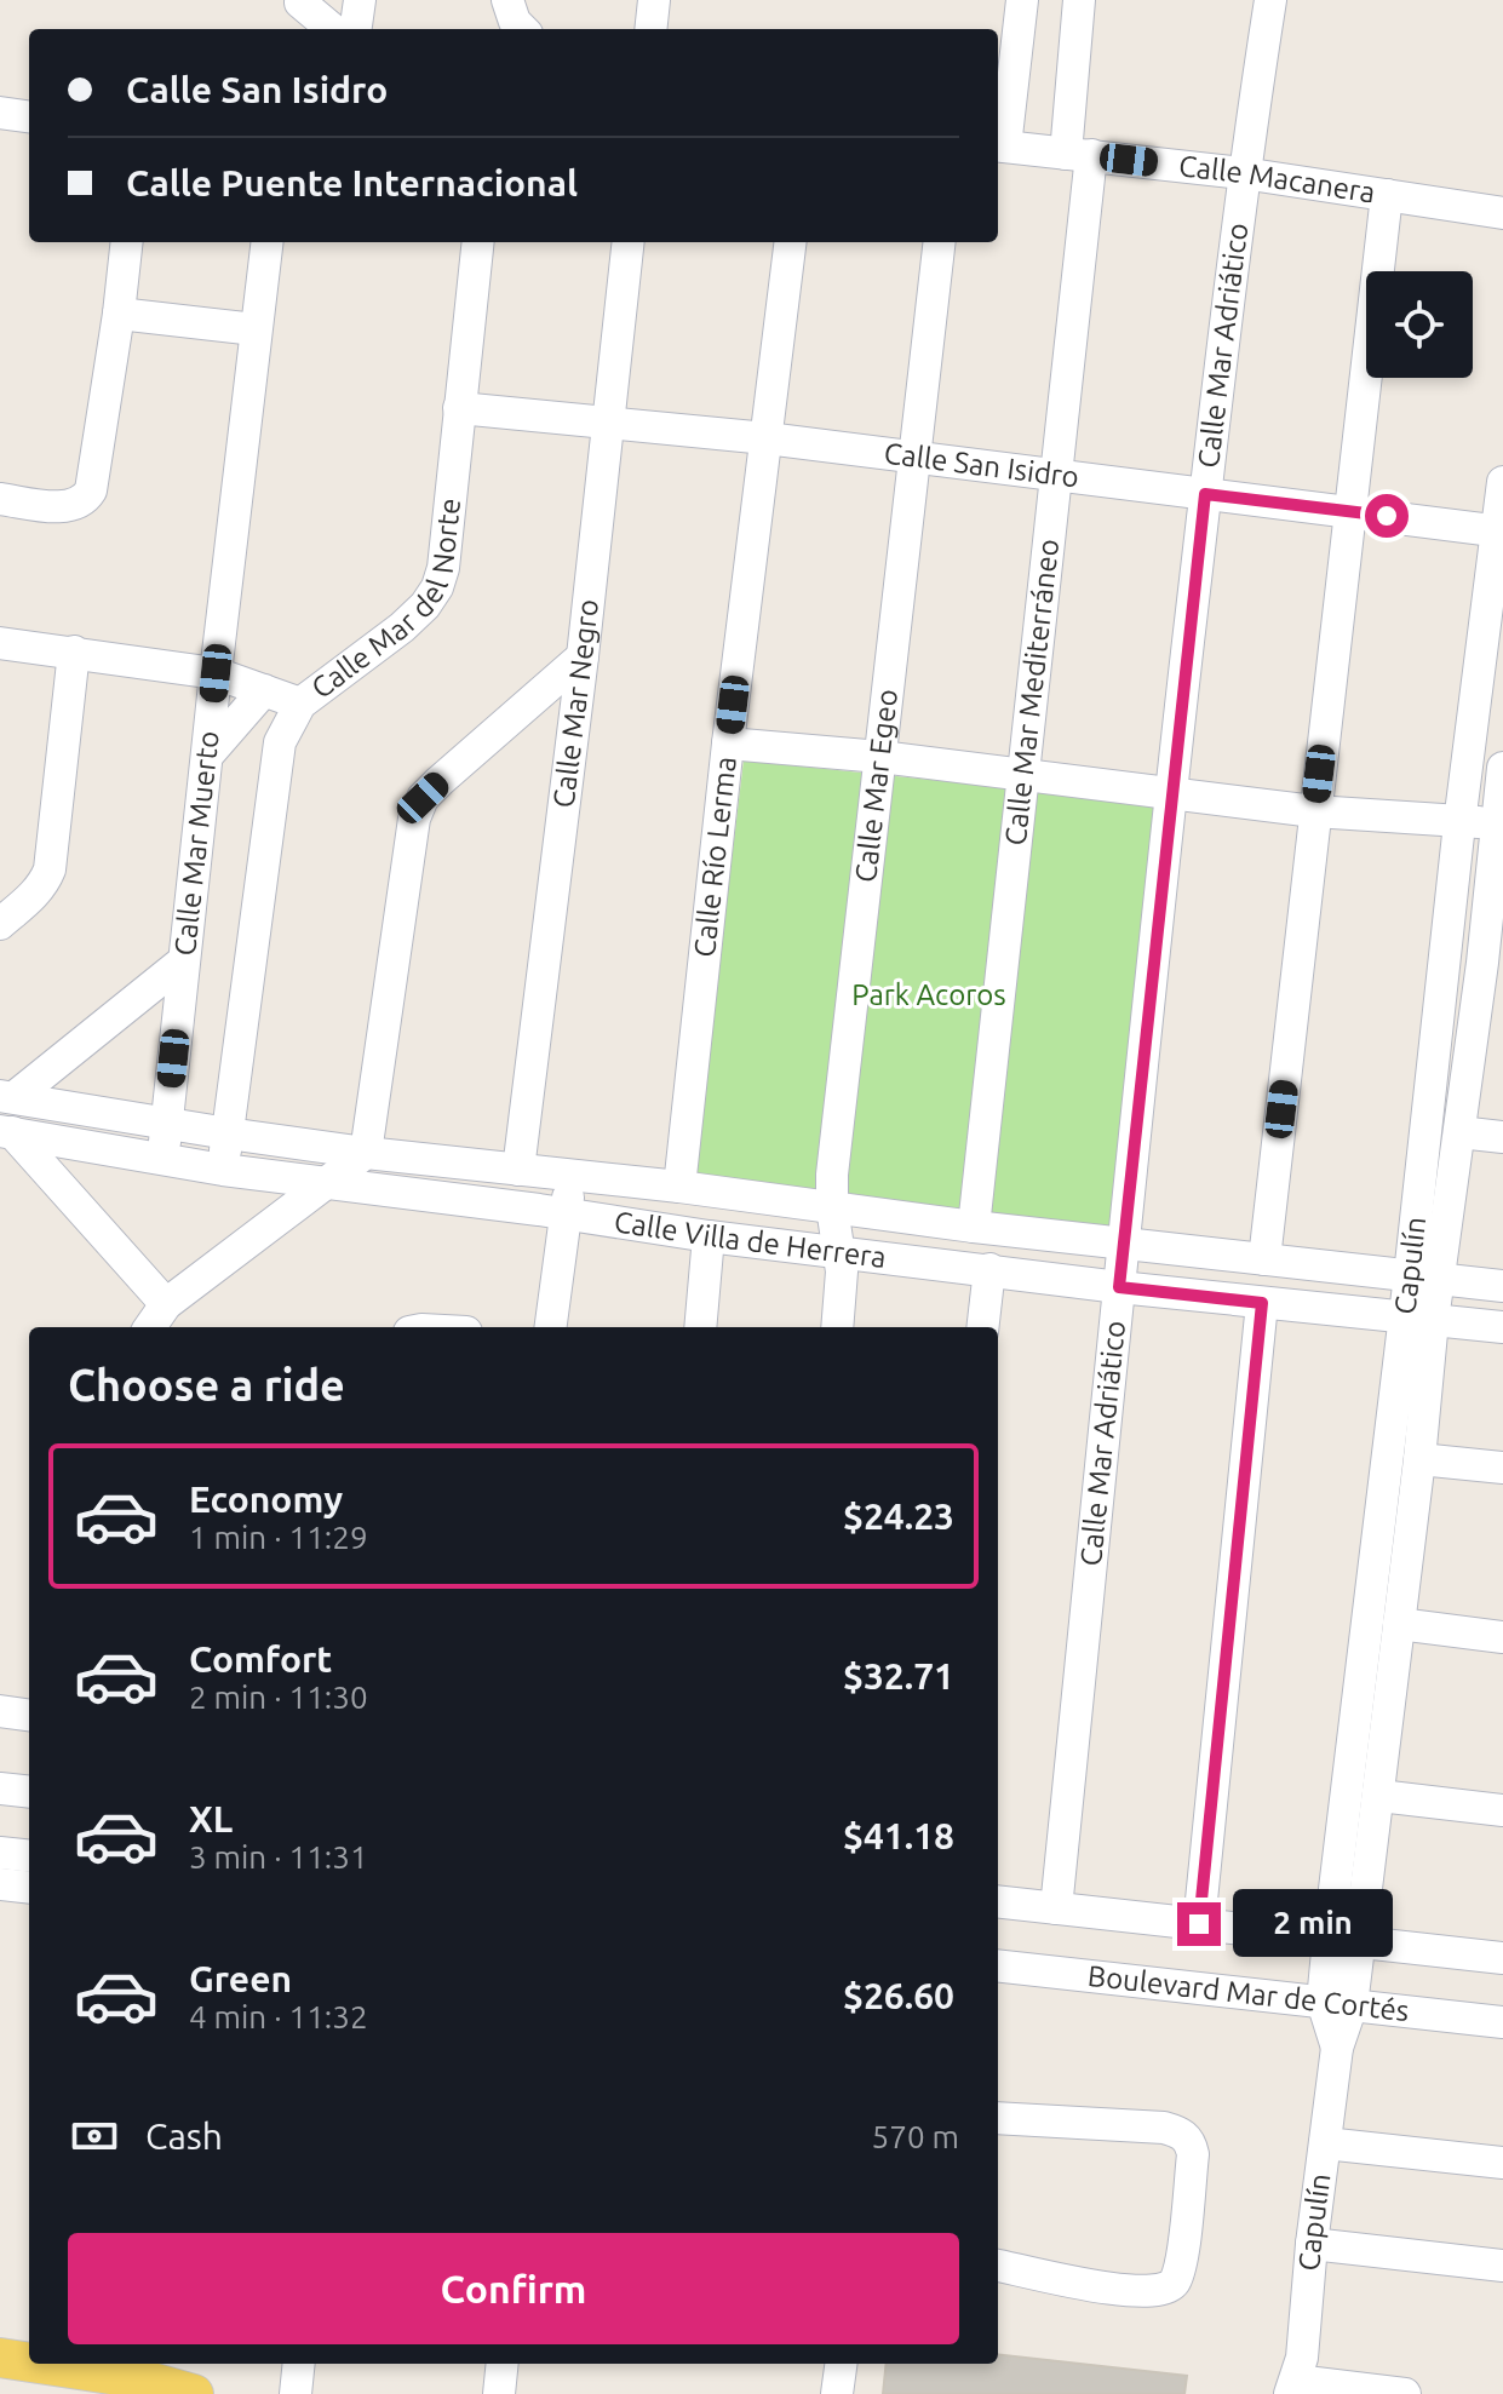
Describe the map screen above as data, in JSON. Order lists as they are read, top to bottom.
{
  "streets": {
    "street": [
      "Calle Macanera",
      "Calle Mar Adriático",
      "Calle San Isidro",
      "Calle Mar del Norte",
      "Calle Mar Mediterráneo",
      "Calle Mar Negro",
      "Calle Mar Egeo",
      "Calle Mar Muerto",
      "Calle Río Lerma",
      "Calle Villa de Herrera",
      "Capulín",
      "Boulevard Mar de Cortés"
    ]
  },
  "crossings": [
    ["Calle Macanera", "Calle Mar Adriático"],
    ["Calle Macanera", "Calle Mar Mediterráneo"],
    ["Calle Mar Adriático", "Calle San Isidro"],
    ["Calle Mar Adriático", "Calle Villa de Herrera"],
    ["Calle San Isidro", "Calle Mar del Norte"],
    ["Calle San Isidro", "Calle Mar Mediterráneo"],
    ["Calle San Isidro", "Calle Mar Negro"],
    ["Calle San Isidro", "Calle Mar Egeo"],
    ["Calle San Isidro", "Calle Río Lerma"],
    ["Calle San Isidro", "Capulín"],
    ["Calle Mar del Norte", "Calle Villa de Herrera"],
    ["Calle Mar Mediterráneo", "Calle Villa de Herrera"],
    ["Calle Mar Negro", "Calle Villa de Herrera"],
    ["Calle Mar Egeo", "Calle Villa de Herrera"],
    ["Calle Mar Muerto", "Calle Villa de Herrera"],
    ["Calle Río Lerma", "Calle Villa de Herrera"],
    ["Calle Villa de Herrera", "Capulín"],
    ["Capulín", "Boulevard Mar de Cortés"]
  ],
  "parks": ["Park Acoros"],
  "page": {
    "banner": ["Calle San Isidro", "Calle Puente Internacional"],
    "heading": "Choose a ride",
    "list": [
      {
        "name": "Economy",
        "note": "1 min · 11:29",
        "value": "$24.23"
      },
      {
        "name": "Comfort",
        "note": "2 min · 11:30",
        "value": "$32.71"
      },
      {
        "name": "XL",
        "note": "3 min · 11:31",
        "value": "$41.18"
      },
      {
        "name": "Green",
        "note": "4 min · 11:32",
        "value": "$26.60"
      }
    ],
    "bubble": "2 min",
    "pay": ["Cash", "570 m"],
    "buttons": "Confirm"
  }
}
